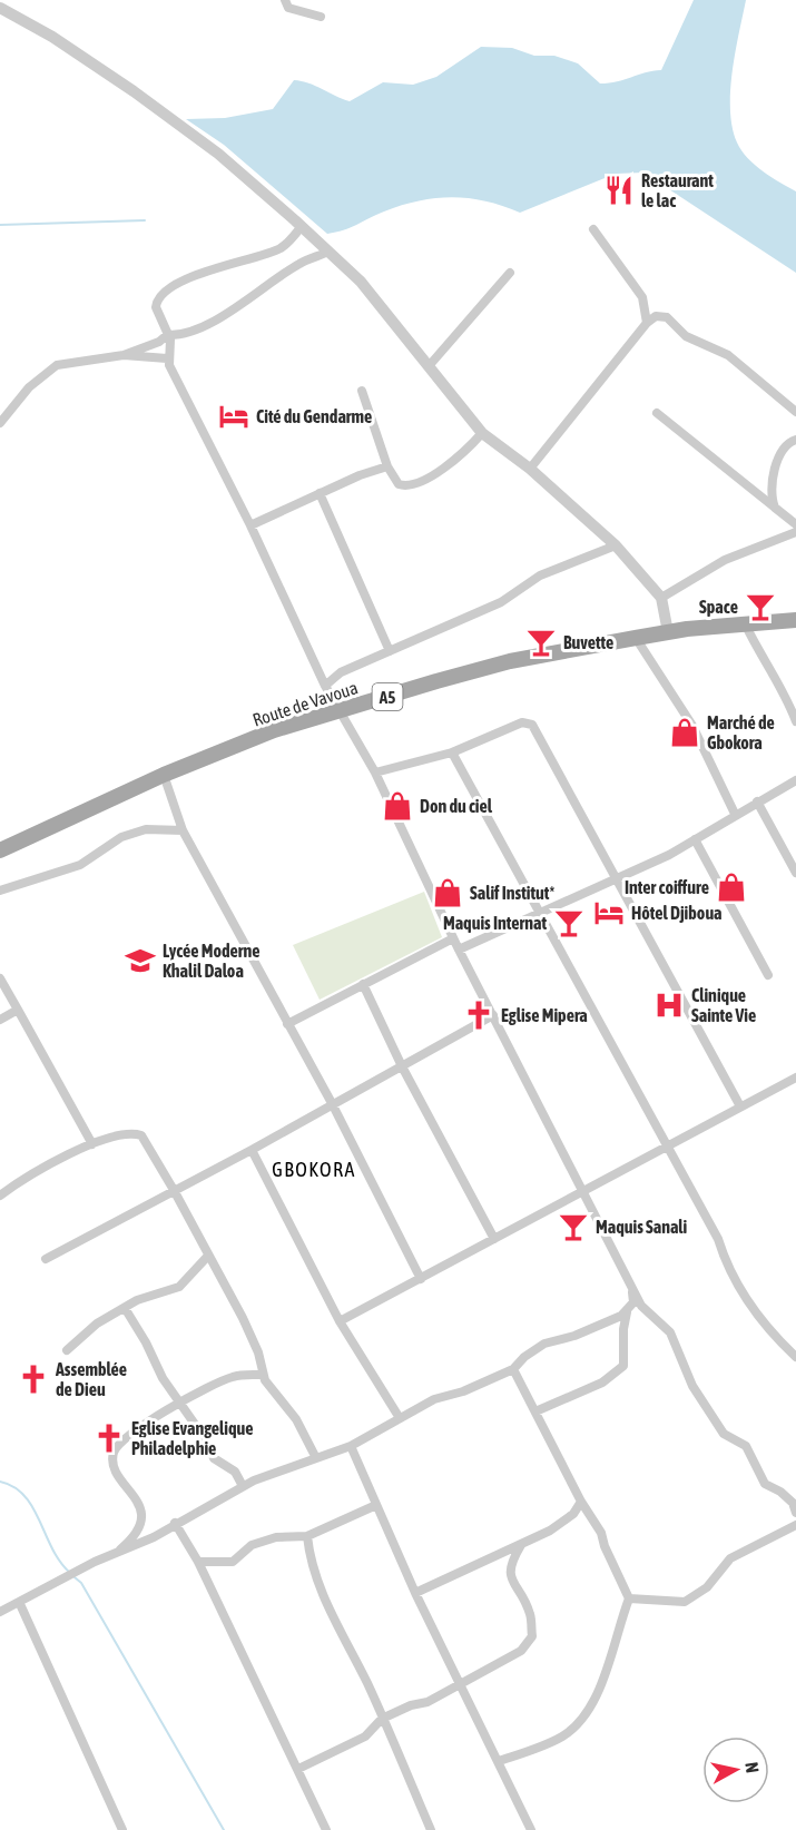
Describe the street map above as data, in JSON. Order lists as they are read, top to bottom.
{
  "streets": {
    "main road": ["A5", "Route de Vavoua"]
  },
  "districts": ["GBOKORA"],
  "places": {
    "restaurant": ["Restaurant le lac"],
    "hotel": ["Cité du Gendarme", "Hôtel Djiboua"],
    "bar": [
      "Space",
      "Buvette",
      "Maquis Internat",
      "Maquis Sanali"
    ],
    "shop": [
      "Marché de Gbokora",
      "Don du ciel",
      "Inter coiffure",
      "Salif Institut*"
    ],
    "school or university": ["Lycée Moderne Khalil Daloa"],
    "hospital": ["Clinique Sainte Vie"],
    "church": ["Eglise Mipera", "Assemblée de Dieu", "Eglise Evangelique Philadelphie"]
  },
  "north": "right"
}
